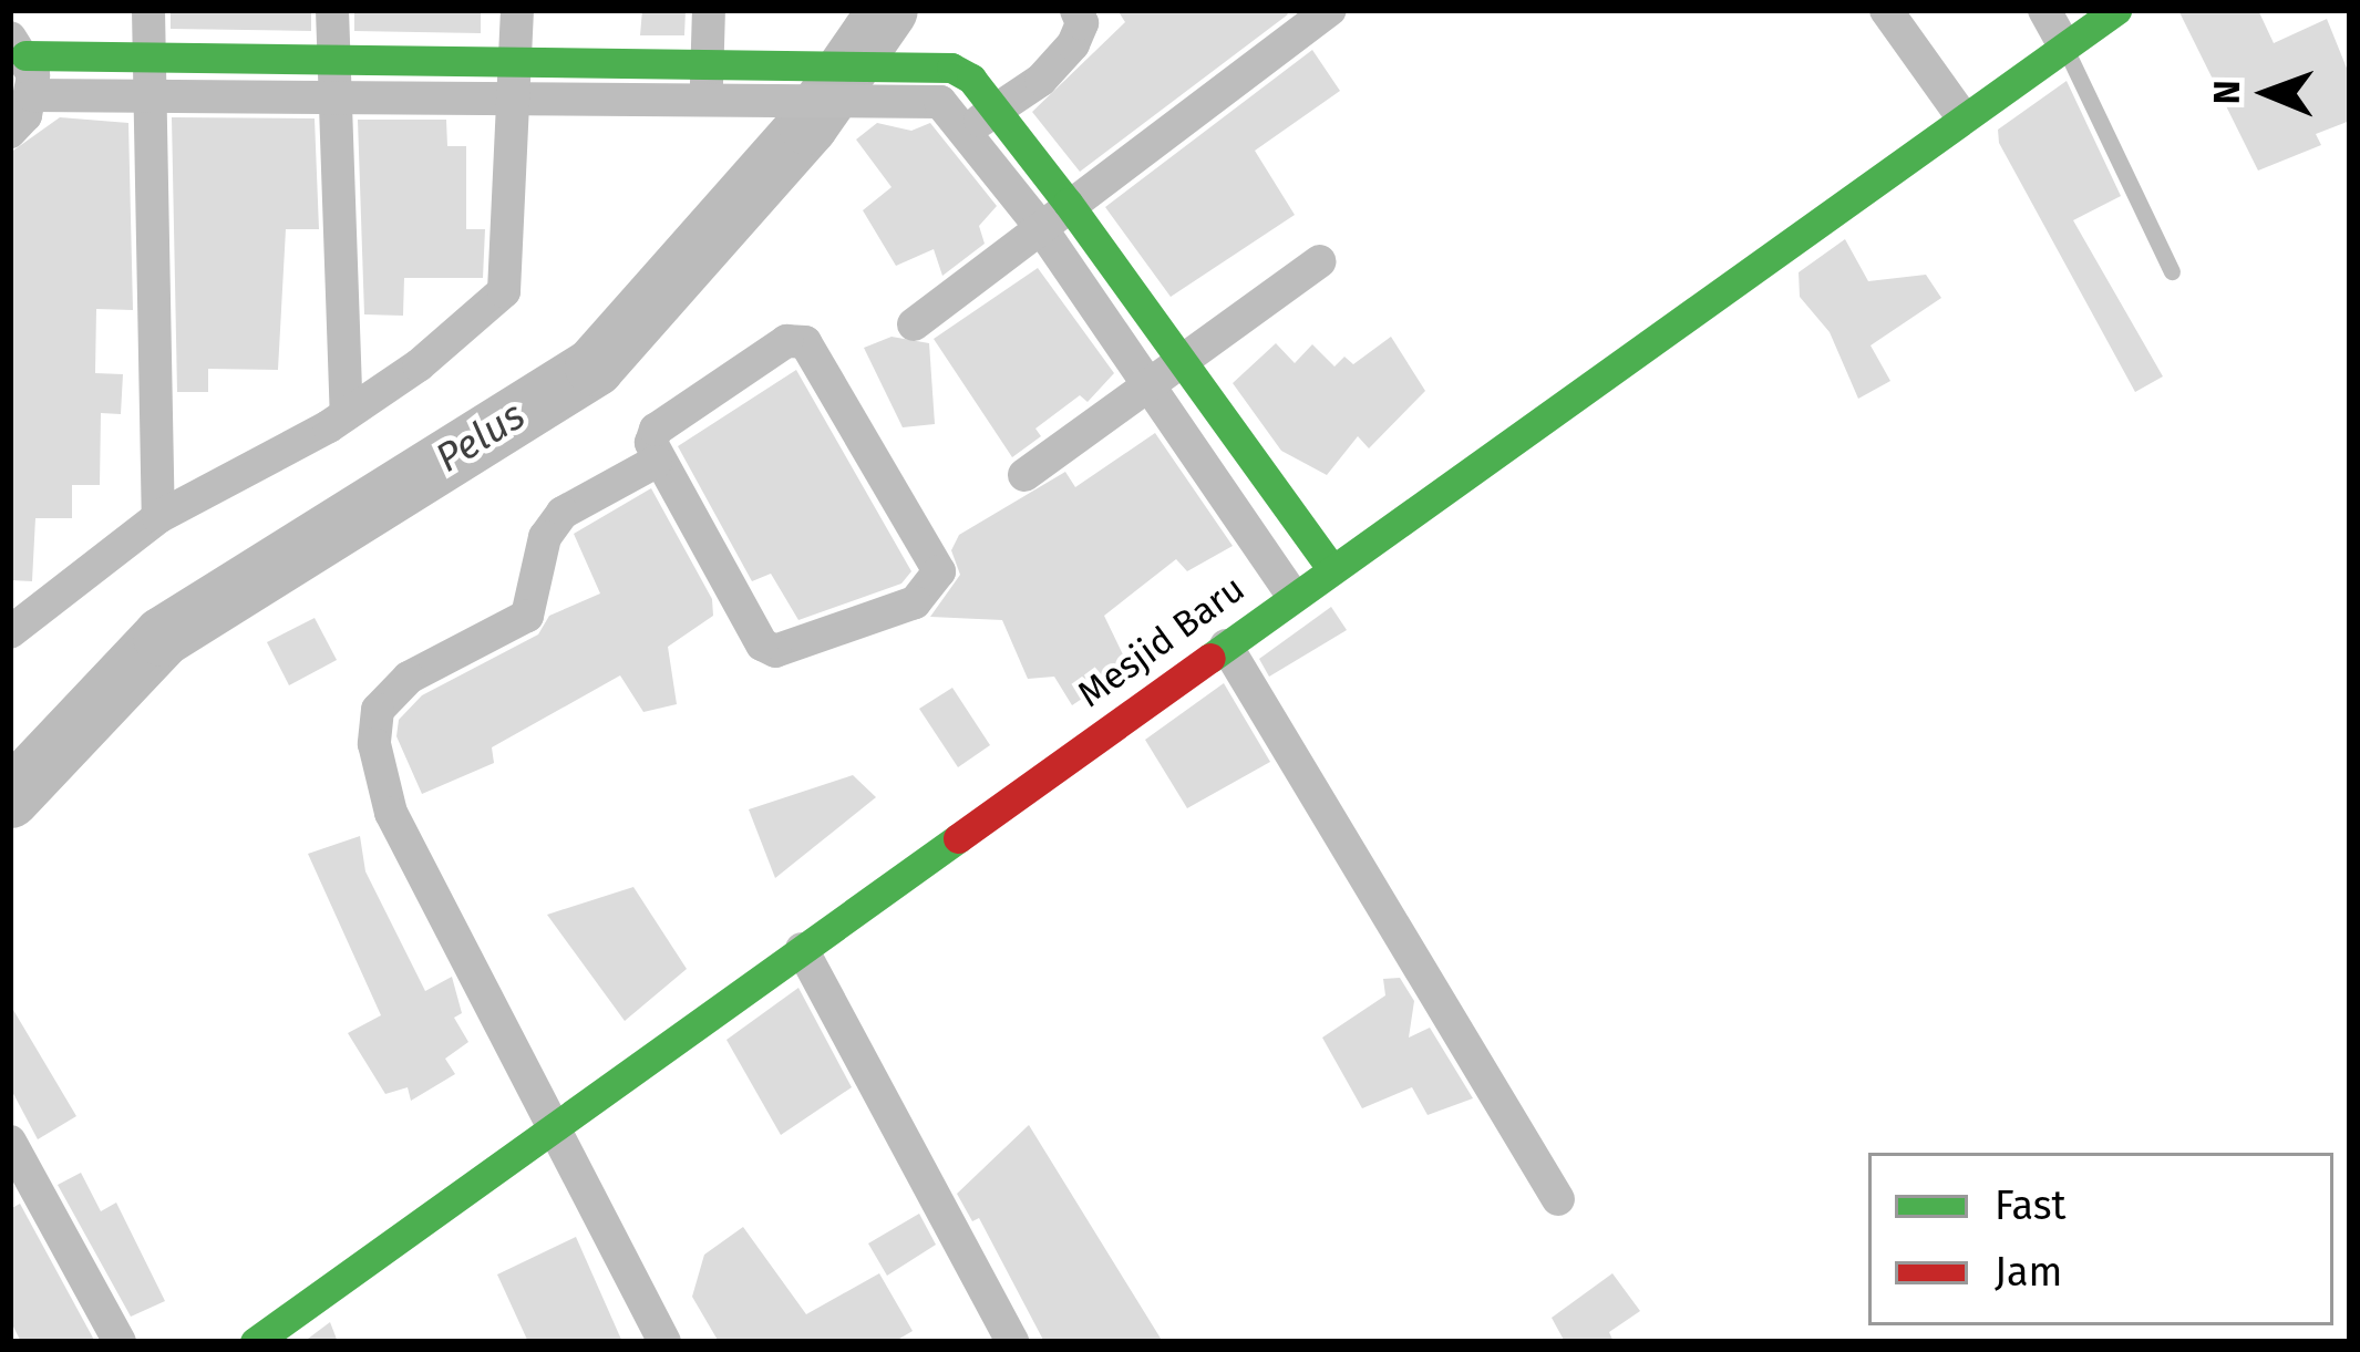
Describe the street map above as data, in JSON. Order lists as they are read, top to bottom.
{
  "streets": {
    "street": ["Mesjid Baru"]
  },
  "water": ["Pelus"],
  "legend": ["Fast", "Jam"],
  "north": "left"
}
